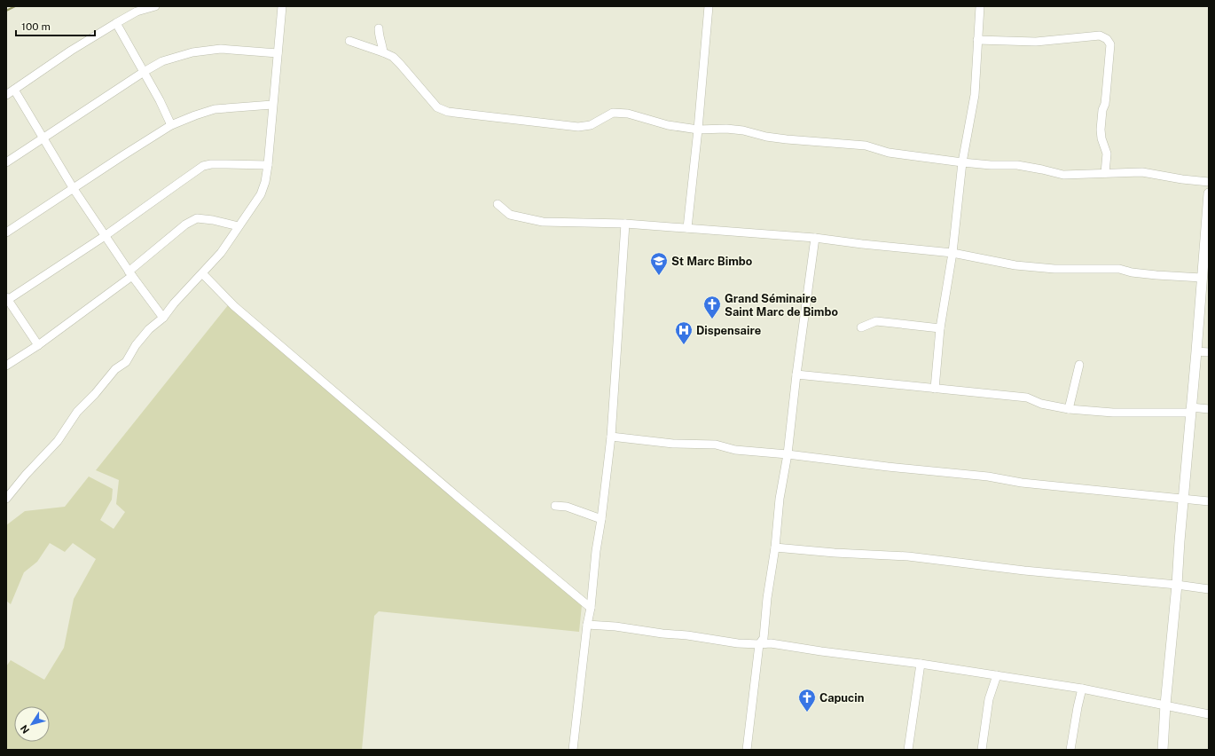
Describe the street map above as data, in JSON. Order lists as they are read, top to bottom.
{
  "places": {
    "school or university": ["St Marc Bimbo"],
    "church": ["Grand Séminaire Saint Marc de Bimbo", "Capucin"],
    "hospital": ["Dispensaire"]
  },
  "scale_bar": "100 m",
  "north": "bottom left"
}
